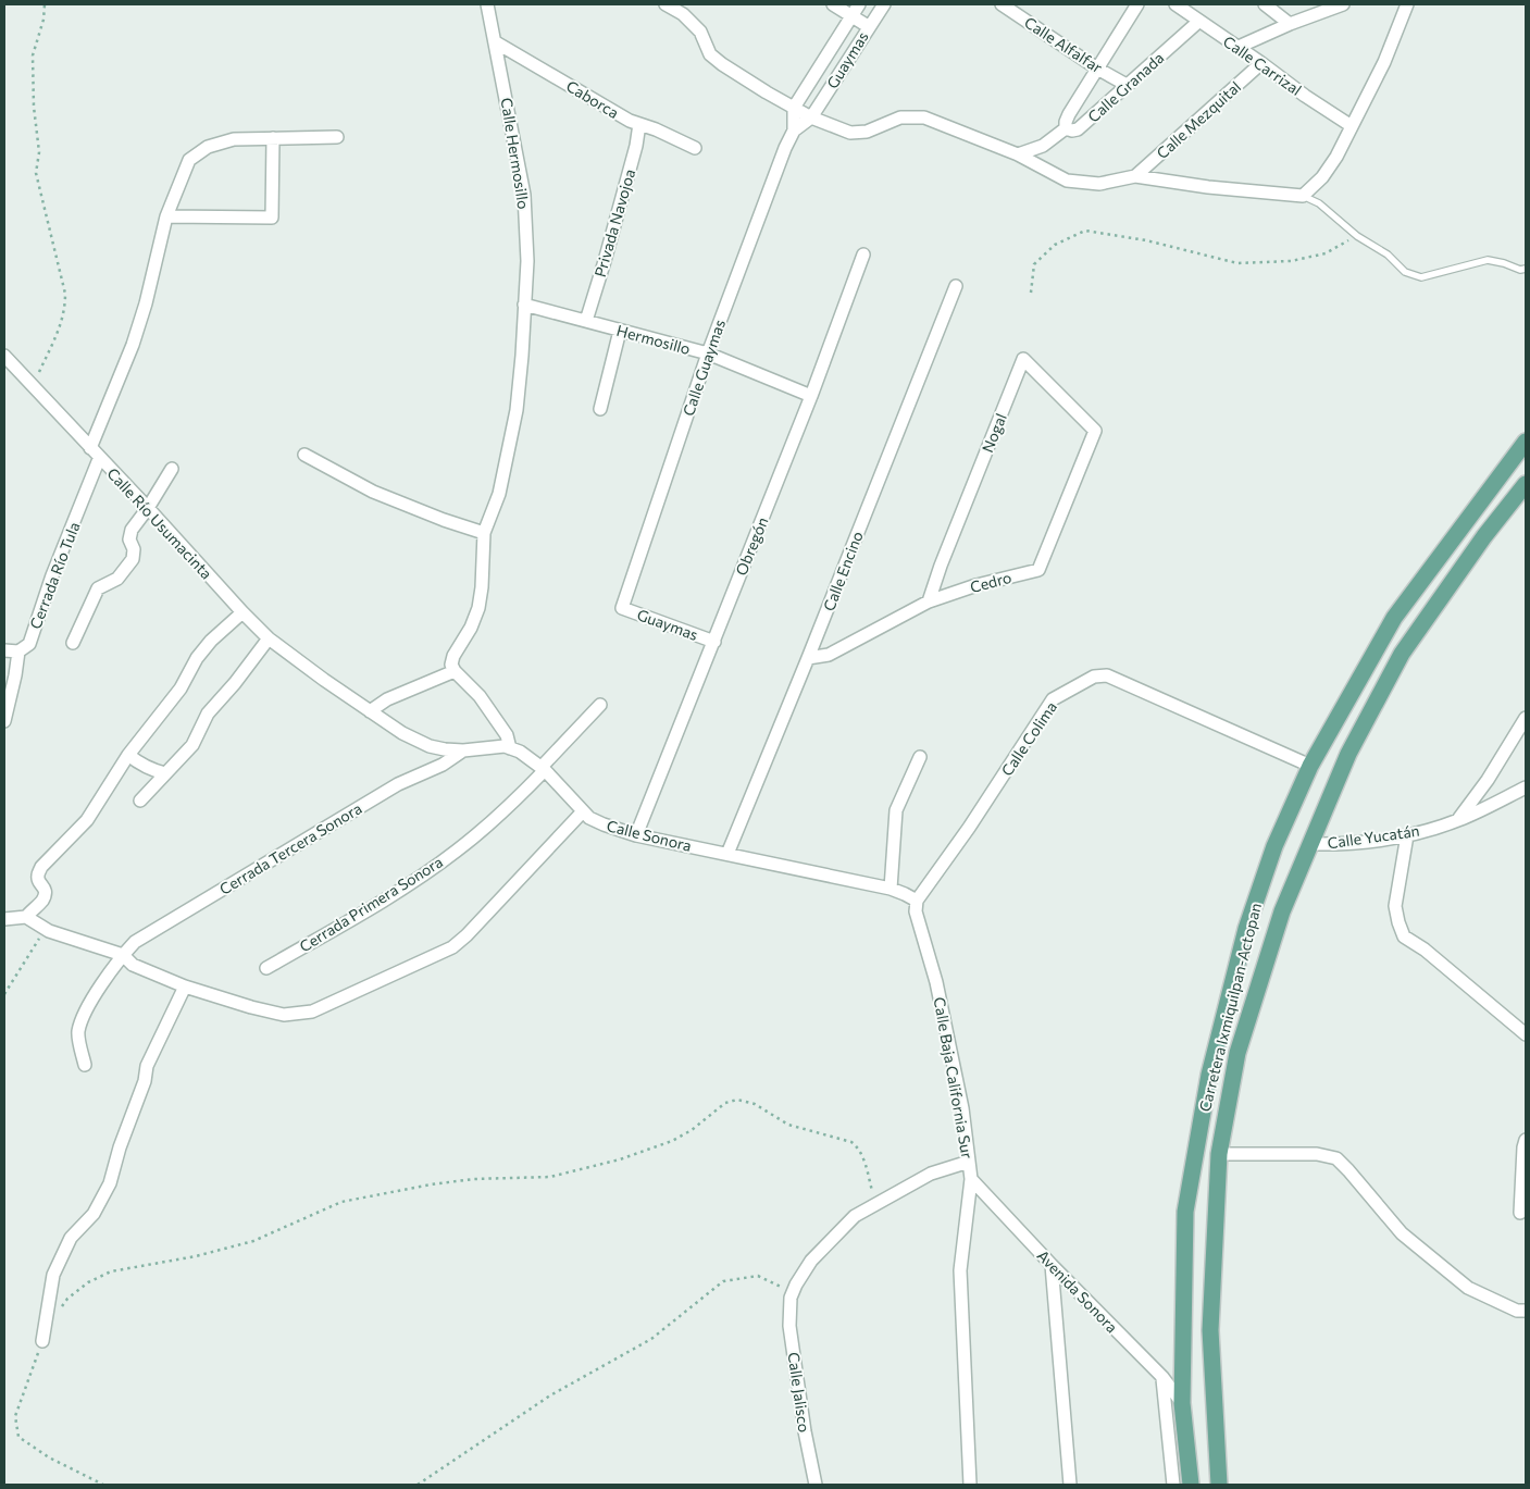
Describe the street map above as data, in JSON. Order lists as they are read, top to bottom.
{
  "streets": {
    "main road": ["Carretera Ixmiquilpan-Actopan"],
    "street": [
      "Calle Alfalfar",
      "Guaymas",
      "Calle Carrizal",
      "Calle Granada",
      "Caborca",
      "Calle Mezquital",
      "Calle Hermosillo",
      "Privada Navojoa",
      "Hermosillo",
      "Calle Guaymas",
      "Nogal",
      "Calle Río Usumacinta",
      "Obregón",
      "Calle Encino",
      "Cerrada Río Tula",
      "Cedro",
      "Calle Colima",
      "Calle Sonora",
      "Calle Yucatán",
      "Cerrada Tercera Sonora",
      "Cerrada Primera Sonora",
      "Calle Baja California Sur",
      "Avenida Sonora",
      "Calle Jalisco"
    ]
  },
  "crossings": [
    ["Calle Alfalfar", "Calle Granada"],
    ["Guaymas", "Calle Guaymas"],
    ["Guaymas", "Obregón"],
    ["Calle Carrizal", "Calle Granada"],
    ["Calle Carrizal", "Calle Mezquital"],
    ["Caborca", "Calle Hermosillo"],
    ["Caborca", "Privada Navojoa"],
    ["Calle Hermosillo", "Hermosillo"],
    ["Privada Navojoa", "Hermosillo"],
    ["Hermosillo", "Calle Guaymas"],
    ["Hermosillo", "Obregón"],
    ["Nogal", "Cedro"],
    ["Calle Río Usumacinta", "Cerrada Río Tula"],
    ["Obregón", "Calle Sonora"],
    ["Calle Encino", "Cedro"],
    ["Calle Encino", "Calle Sonora"],
    ["Calle Colima", "Calle Sonora"],
    ["Calle Colima", "Carretera Ixmiquilpan-Actopan"],
    ["Calle Colima", "Calle Baja California Sur"],
    ["Calle Sonora", "Cerrada Primera Sonora"],
    ["Calle Sonora", "Calle Baja California Sur"],
    ["Carretera Ixmiquilpan-Actopan", "Avenida Sonora"],
    ["Calle Baja California Sur", "Avenida Sonora"],
    ["Calle Baja California Sur", "Calle Jalisco"]
  ]
}
